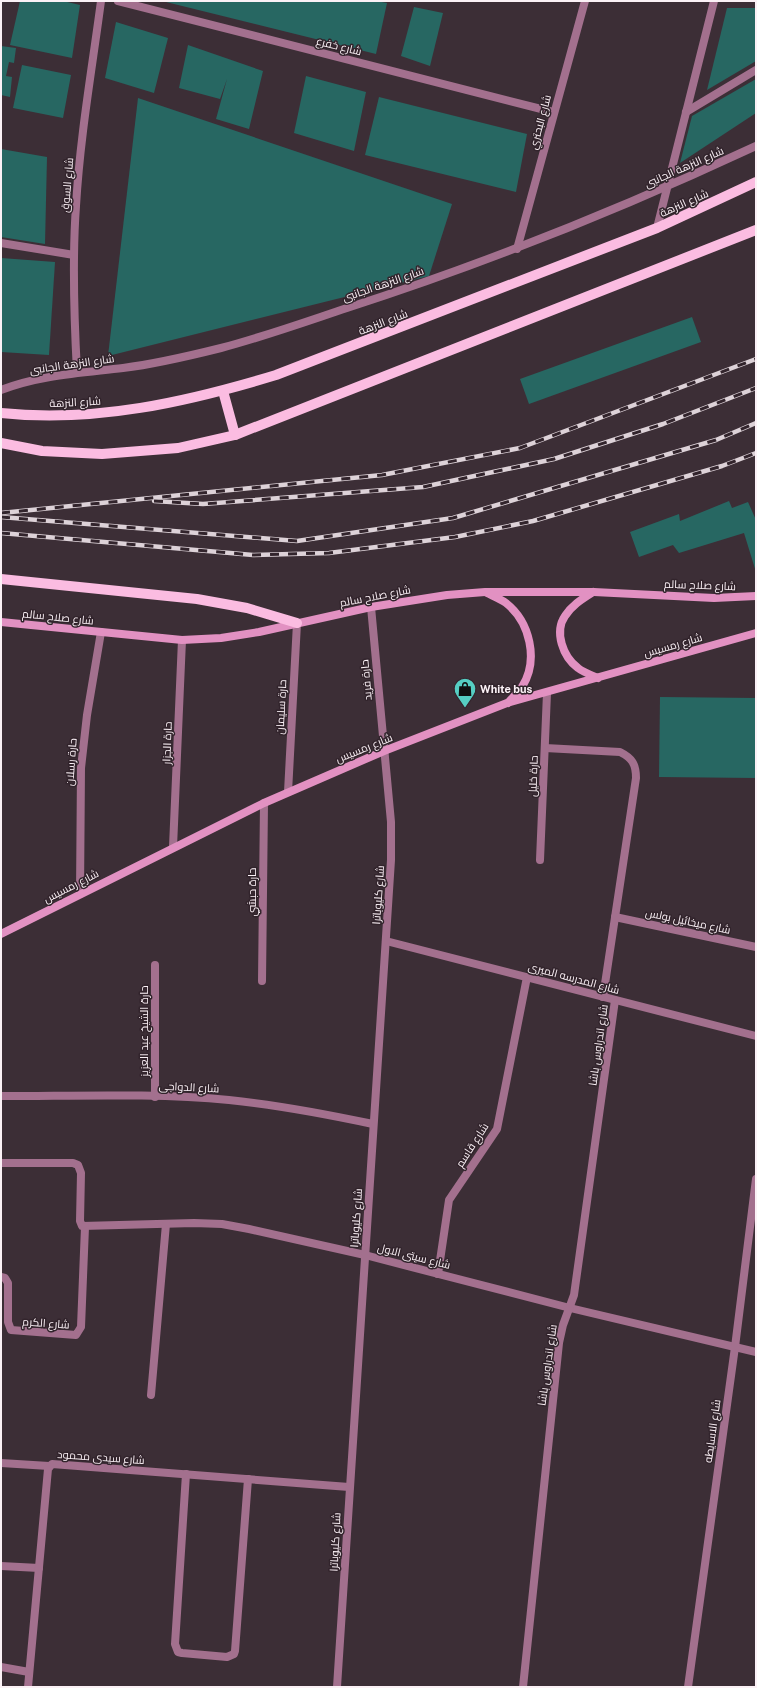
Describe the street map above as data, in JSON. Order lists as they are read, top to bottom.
{
  "streets": {
    "main road": ["شارع النزهة", "شارع صلاح سالم", "شارع رمسيس"],
    "street": [
      "شارع خفرع",
      "شارع البحتري",
      "شارع النزهة الجانبى",
      "شارع السوق",
      "حارة فريد",
      "حارة سليمان",
      "حارة الجزار",
      "حارة رسلان",
      "حارة خليل",
      "حارة حبشي",
      "شارع كليوباترا",
      "شارع ميخائيل بولس",
      "شارع المدرسه الميرى",
      "حارة الشيخ عبد العزيز",
      "شارع اندراوس باشا",
      "شارع الدواجى",
      "شارع قاسم",
      "شارع سيتى الاول",
      "شارع الكرم",
      "شارع الاسايطه",
      "شارع سيدى محمود"
    ]
  },
  "crossings": [
    ["شارع خفرع", "شارع البحتري"],
    ["شارع البحتري", "شارع النزهة الجانبى"],
    ["شارع النزهة الجانبى", "شارع السوق"],
    ["شارع صلاح سالم", "حارة فريد"],
    ["شارع صلاح سالم", "حارة سليمان"],
    ["شارع صلاح سالم", "حارة الجزار"],
    ["شارع صلاح سالم", "حارة رسلان"],
    ["شارع رمسيس", "حارة فريد"],
    ["شارع رمسيس", "حارة سليمان"],
    ["شارع رمسيس", "حارة الجزار"],
    ["شارع رمسيس", "حارة رسلان"],
    ["شارع رمسيس", "حارة خليل"],
    ["شارع رمسيس", "حارة حبشي"],
    ["شارع رمسيس", "شارع كليوباترا"],
    ["حارة فريد", "شارع كليوباترا"],
    ["حارة خليل", "شارع اندراوس باشا"],
    ["شارع كليوباترا", "شارع المدرسه الميرى"],
    ["شارع كليوباترا", "شارع الدواجى"],
    ["شارع كليوباترا", "شارع سيتى الاول"],
    ["شارع كليوباترا", "شارع سيدى محمود"],
    ["شارع ميخائيل بولس", "شارع اندراوس باشا"],
    ["شارع المدرسه الميرى", "شارع اندراوس باشا"],
    ["شارع المدرسه الميرى", "شارع قاسم"],
    ["حارة الشيخ عبد العزيز", "شارع الدواجى"],
    ["شارع اندراوس باشا", "شارع سيتى الاول"],
    ["شارع قاسم", "شارع سيتى الاول"],
    ["شارع سيتى الاول", "شارع الكرم"],
    ["شارع سيتى الاول", "شارع الاسايطه"]
  ],
  "places": {
    "shop": ["White bus"]
  }
}
